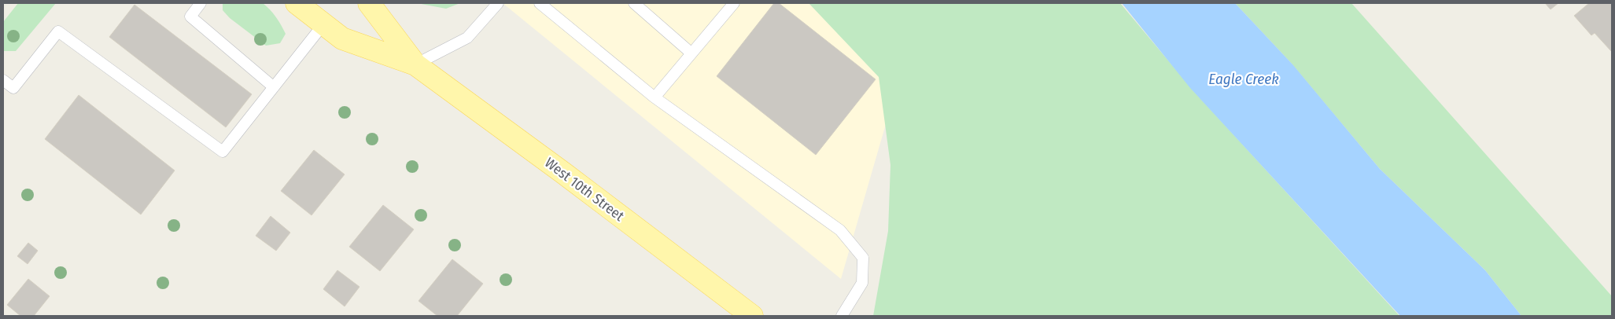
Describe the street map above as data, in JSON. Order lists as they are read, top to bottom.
{
  "streets": {
    "main road": ["West 10th Street"]
  },
  "water": ["Eagle Creek"]
}
